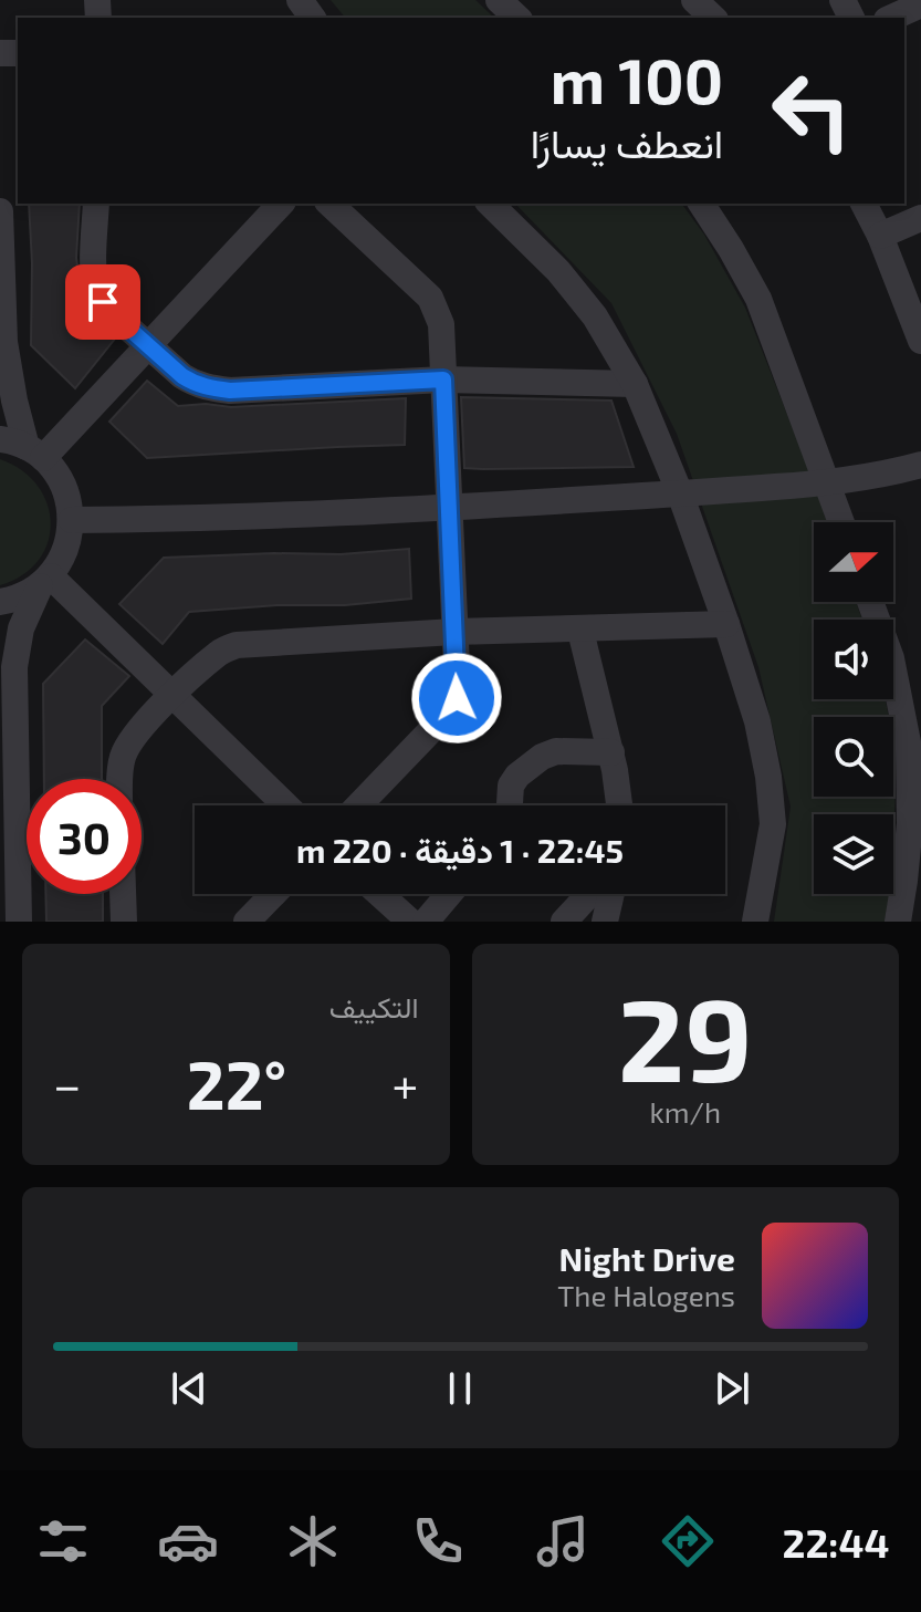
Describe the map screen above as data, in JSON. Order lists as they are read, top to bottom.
{
  "north": "right",
  "page": {
    "turn": ["100 m", "انعطف يسارًا"],
    "limit": "30",
    "trip": "22:45 · 1 دقيقة · 220 m",
    "tile": [
      ["29", "km/h"],
      "التكييف"
    ],
    "heat": ["−", "22°", "+"],
    "song": ["Night Drive", "The Halogens"],
    "tabs": "22:44"
  }
}
